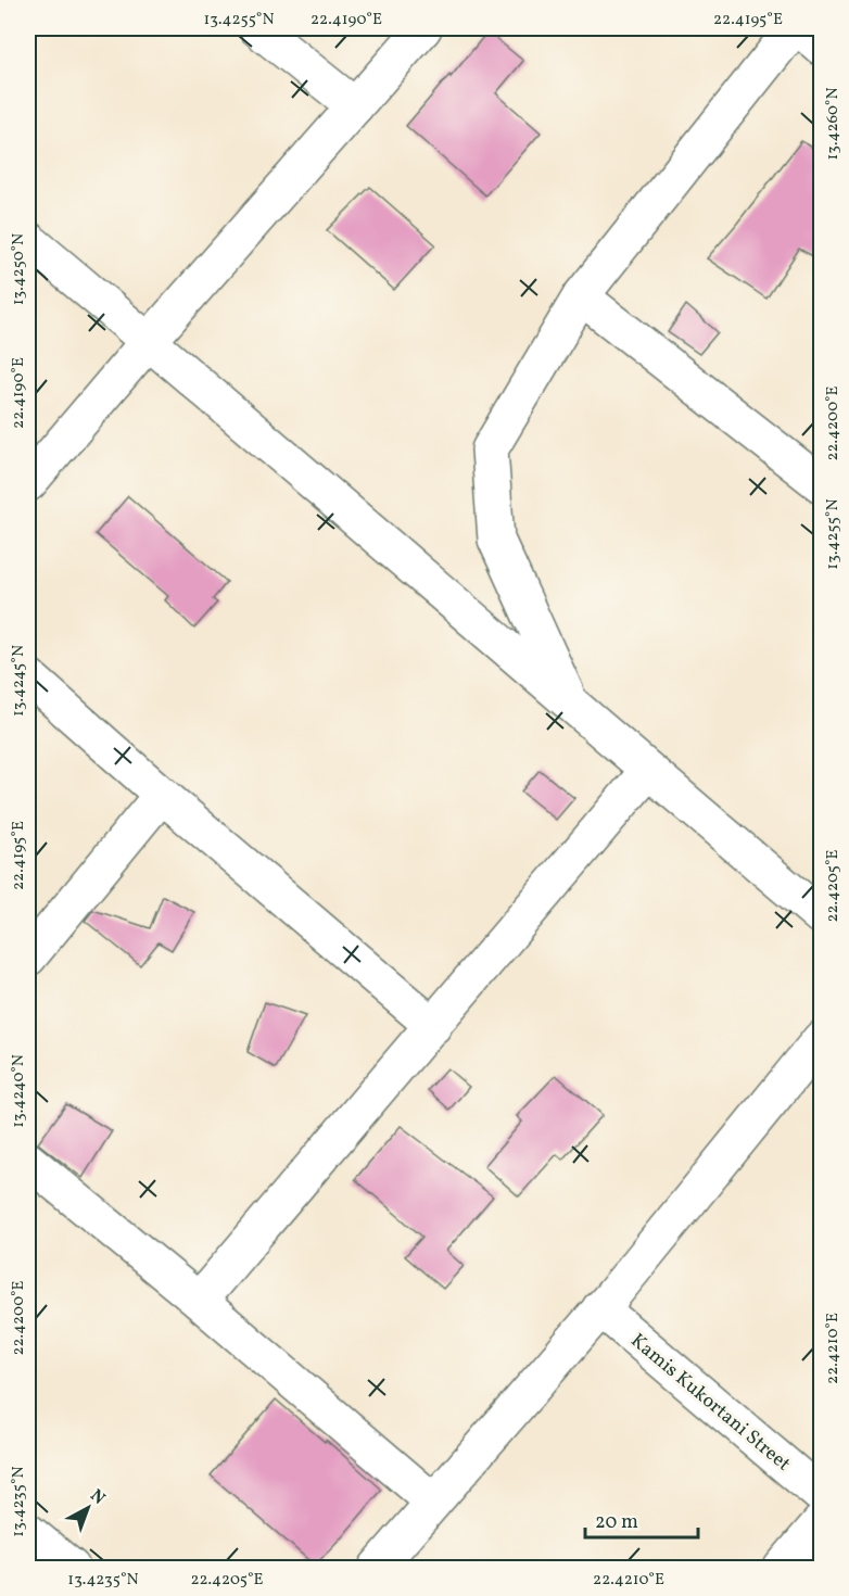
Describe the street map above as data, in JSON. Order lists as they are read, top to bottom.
{
  "streets": {
    "street": ["Kamis Kukortani Street"]
  },
  "scale_bar": "20 m",
  "north": "top right",
  "coordinates": [
    "13.4255°N",
    "22.4190°E",
    "22.4195°E",
    "13.4260°N",
    "13.4250°N",
    "22.4200°E",
    "13.4245°N",
    "22.4205°E",
    "13.4240°N",
    "22.4210°E",
    "13.4235°N"
  ]
}
